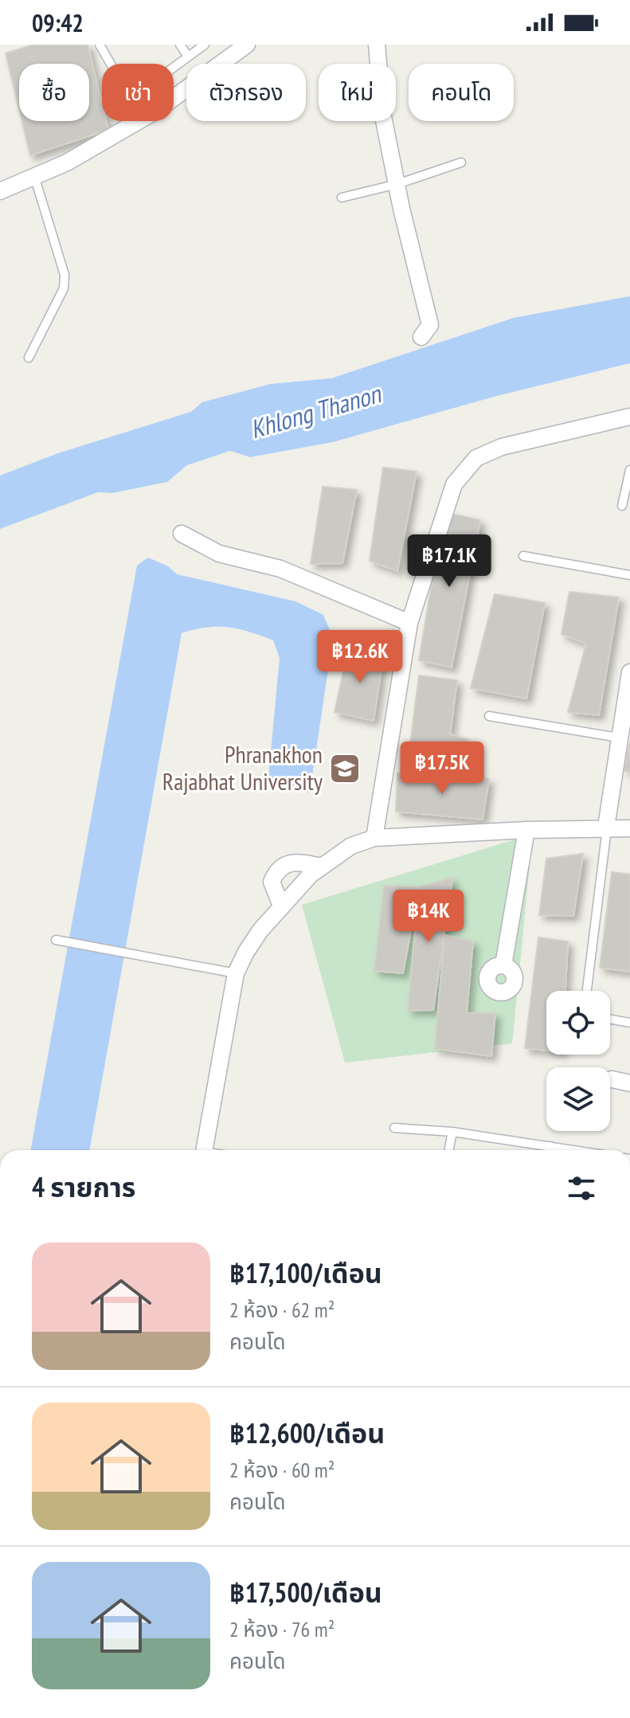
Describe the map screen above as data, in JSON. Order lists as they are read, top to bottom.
{
  "water": ["Khlong Thanon"],
  "places": {
    "school or university": ["Phranakhon Rajabhat University"]
  },
  "page": {
    "status": "09:42",
    "chip": [
      "ซื้อ",
      "เช่า",
      "ตัวกรอง",
      "ใหม่",
      "คอนโด"
    ],
    "price": [
      "฿17.1K",
      "฿12.6K",
      "฿17.5K",
      "฿14K"
    ],
    "heading": "4 รายการ",
    "list": [
      {
        "name": "฿17,100/เดือน",
        "note": "2 ห้อง · 62 m² · คอนโด"
      },
      {
        "name": "฿12,600/เดือน",
        "note": "2 ห้อง · 60 m² · คอนโด"
      },
      {
        "name": "฿17,500/เดือน",
        "note": "2 ห้อง · 76 m² · คอนโด"
      }
    ]
  }
}
